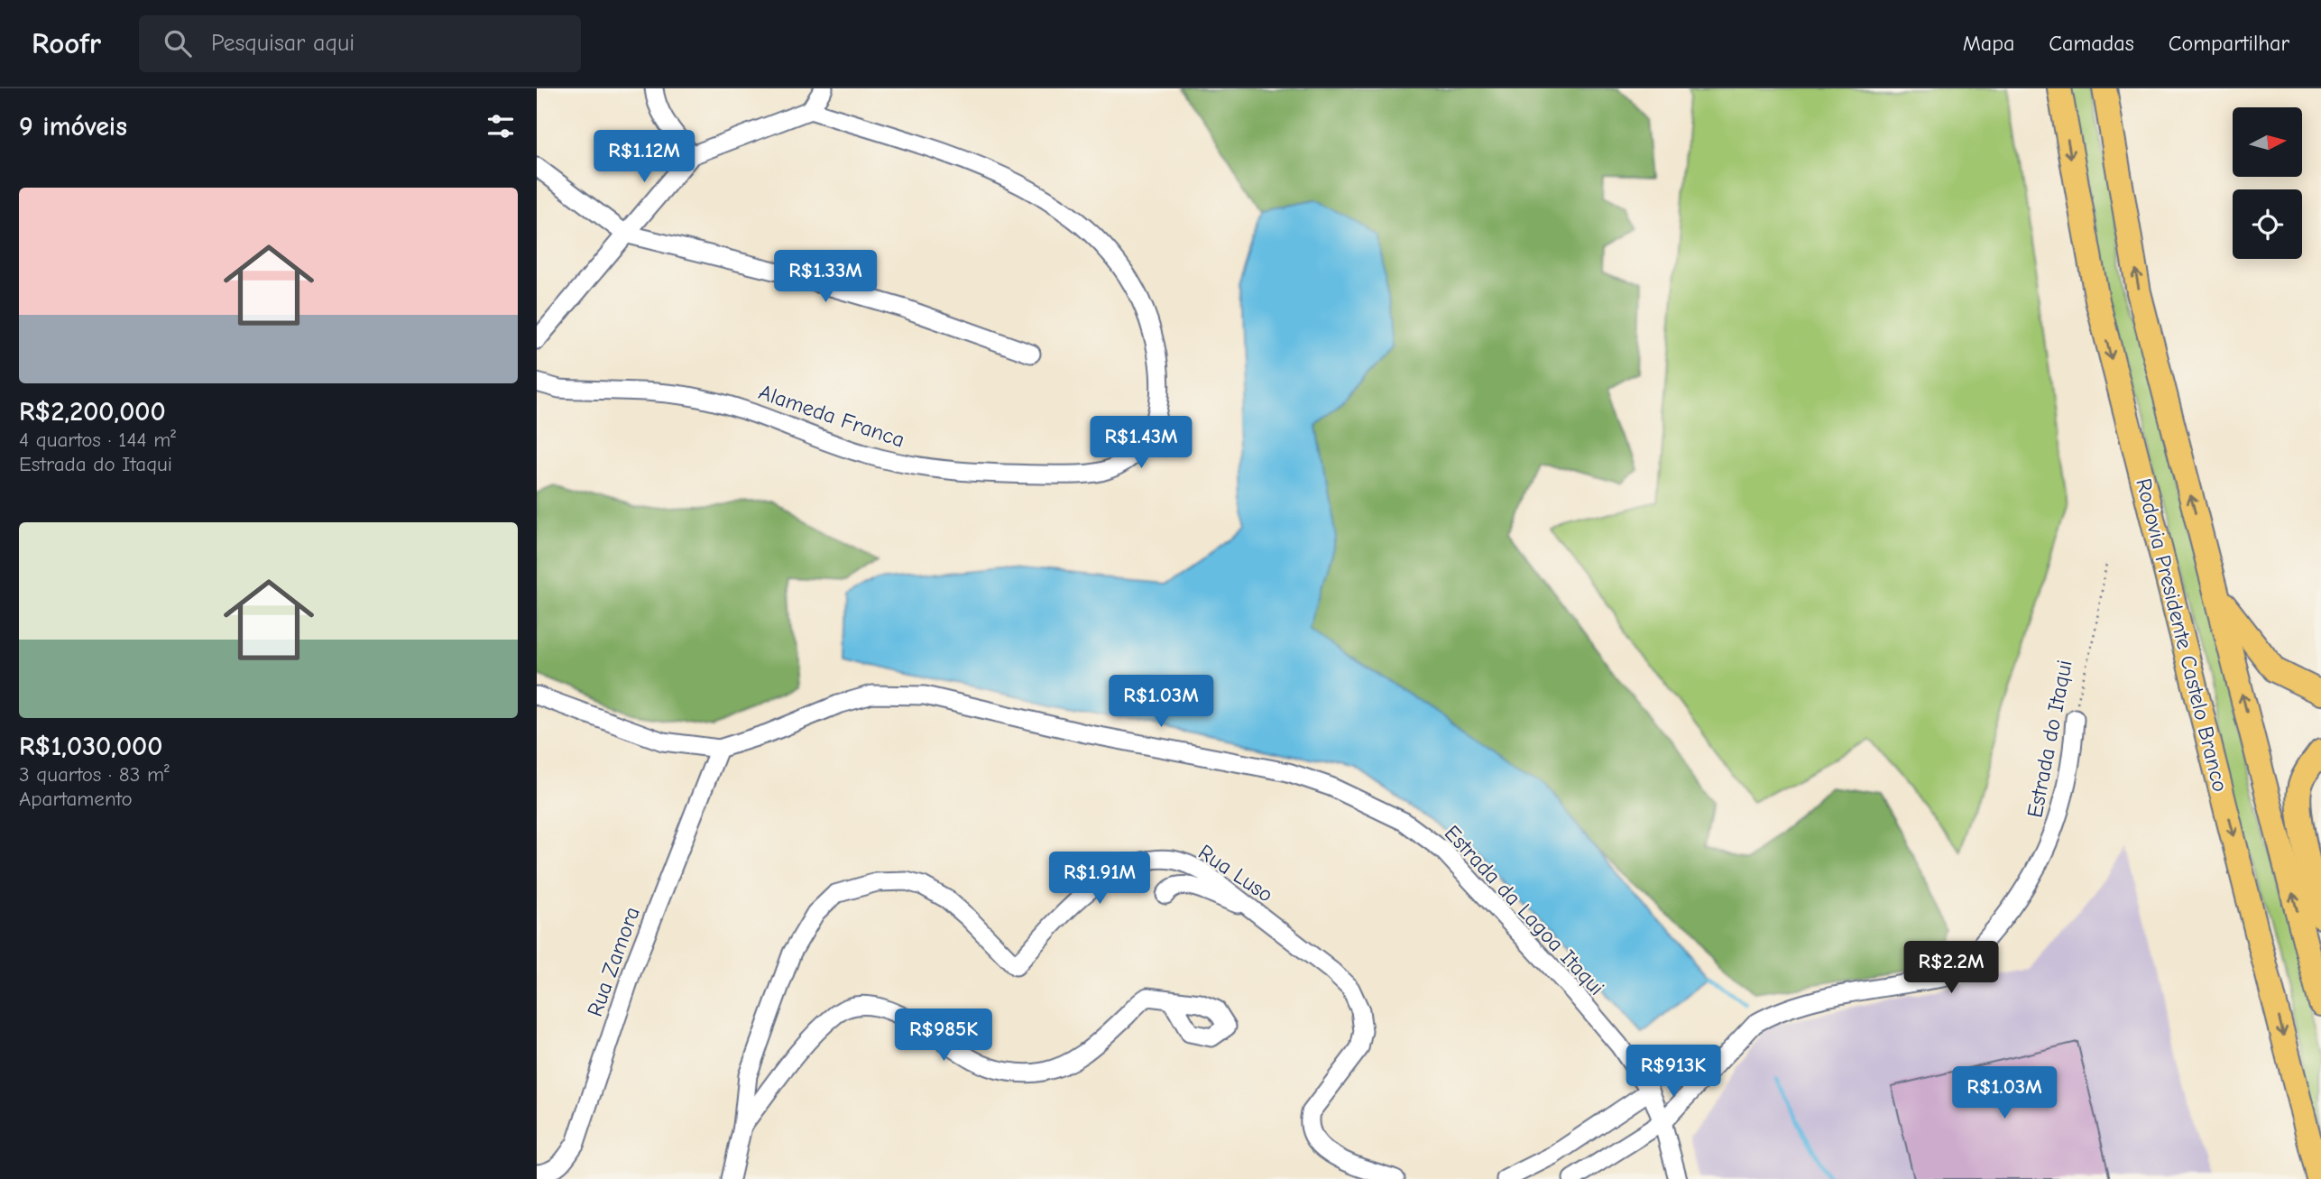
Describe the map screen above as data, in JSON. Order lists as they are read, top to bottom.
{
  "streets": {
    "highway": ["Rodovia Presidente Castelo Branco"],
    "street": [
      "Alameda Franca",
      "Estrada do Itaqui",
      "Rua Luso",
      "Estrada da Lagoa Itaqui",
      "Rua Zamora"
    ]
  },
  "crossings": [
    ["Estrada do Itaqui", "Estrada da Lagoa Itaqui"],
    ["Estrada da Lagoa Itaqui", "Rua Zamora"]
  ],
  "north": "right",
  "page": {
    "header": "Roofr",
    "search": "Pesquisar aqui",
    "nav": ["Mapa", "Camadas", "Compartilhar"],
    "heading": "9 imóveis",
    "price": [
      "R$1.12M",
      "R$1.33M",
      "R$1.43M",
      "R$1.03M",
      "R$1.91M",
      "R$2.2M",
      "R$985K",
      "R$913K",
      "R$1.03M"
    ],
    "list": [
      {
        "name": "R$2,200,000",
        "note": "4 quartos · 144 m² · Estrada do Itaqui"
      },
      {
        "name": "R$1,030,000",
        "note": "3 quartos · 83 m² · Apartamento"
      }
    ]
  }
}
